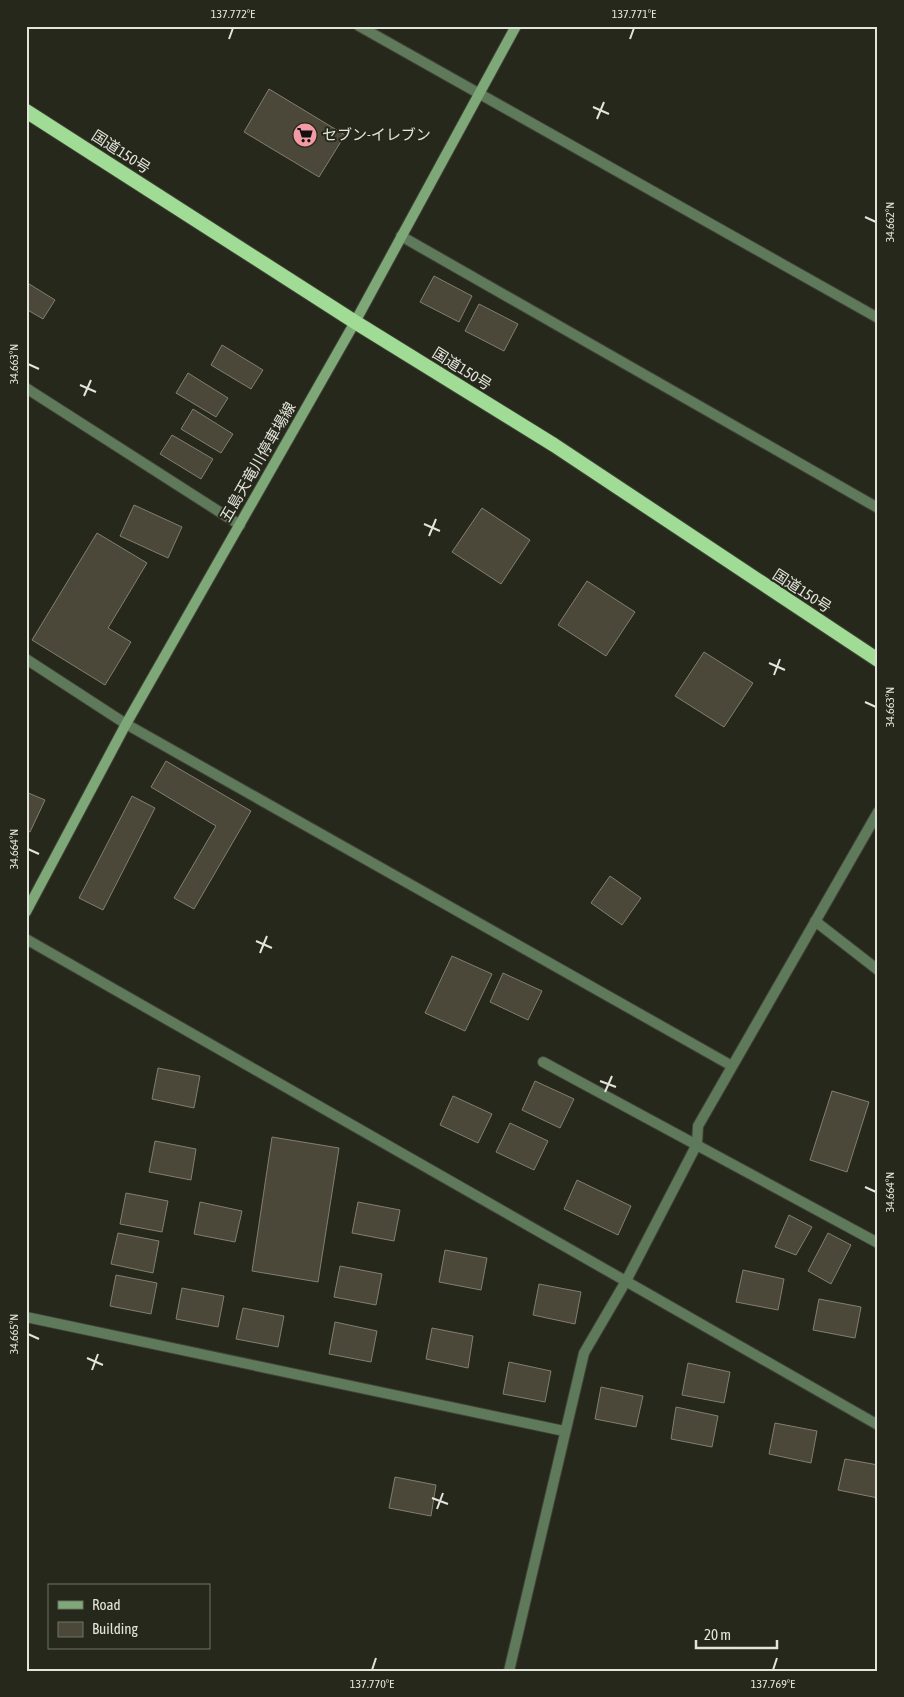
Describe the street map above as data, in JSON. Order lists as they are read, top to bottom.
{
  "streets": {
    "highway": ["国道150号"],
    "main road": ["五島天竜川停車場線"]
  },
  "crossings": [
    ["国道150号", "五島天竜川停車場線"]
  ],
  "places": {
    "supermarket": ["セブン-イレブン"]
  },
  "legend": ["Road", "Building"],
  "scale_bar": "20 m",
  "coordinates": [
    "137.772°E",
    "137.771°E",
    "34.662°N",
    "34.663°N",
    "34.664°N",
    "34.665°N",
    "137.770°E",
    "137.769°E"
  ]
}
